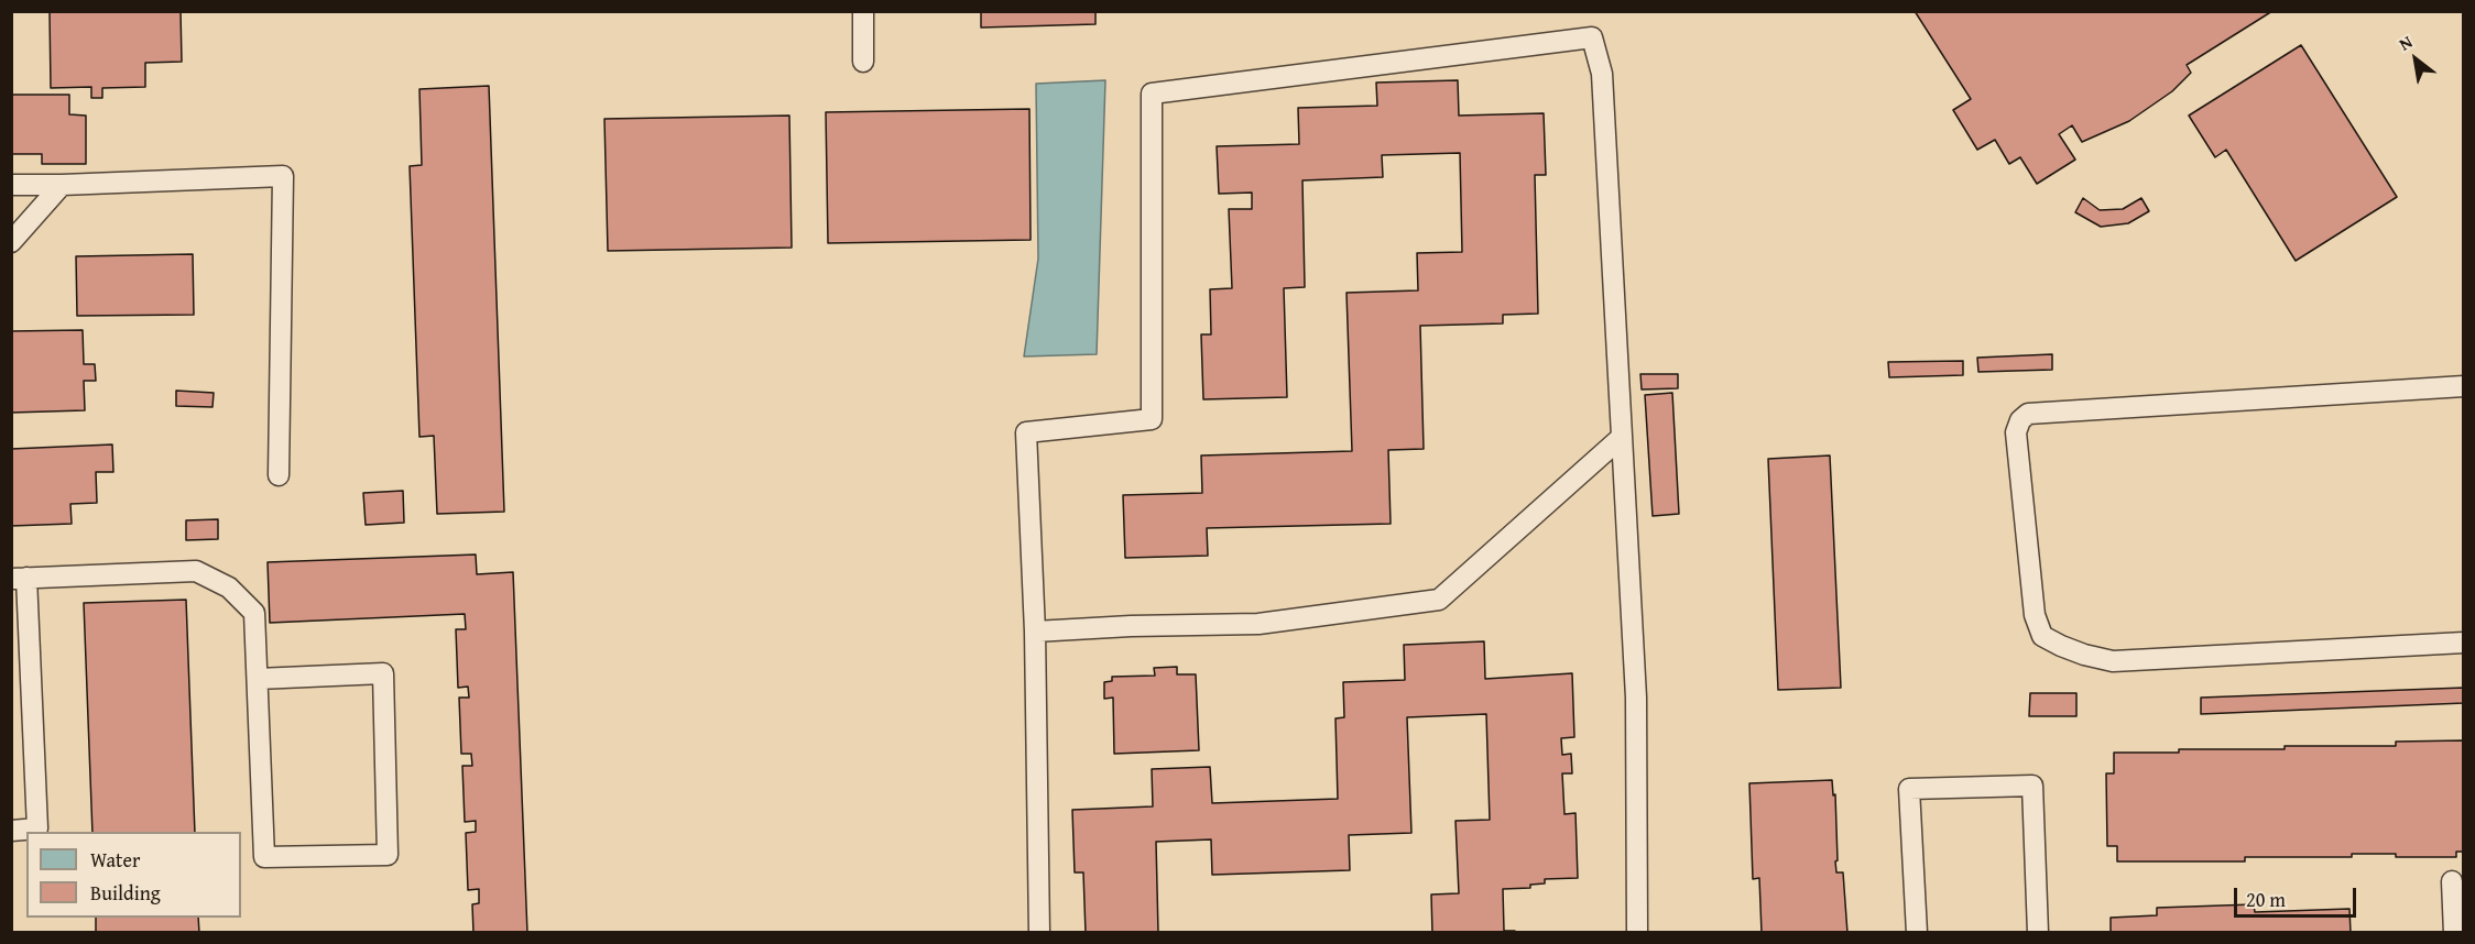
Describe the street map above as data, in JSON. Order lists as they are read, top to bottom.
{
  "legend": ["Water", "Building"],
  "scale_bar": "20 m",
  "north": "top left"
}
